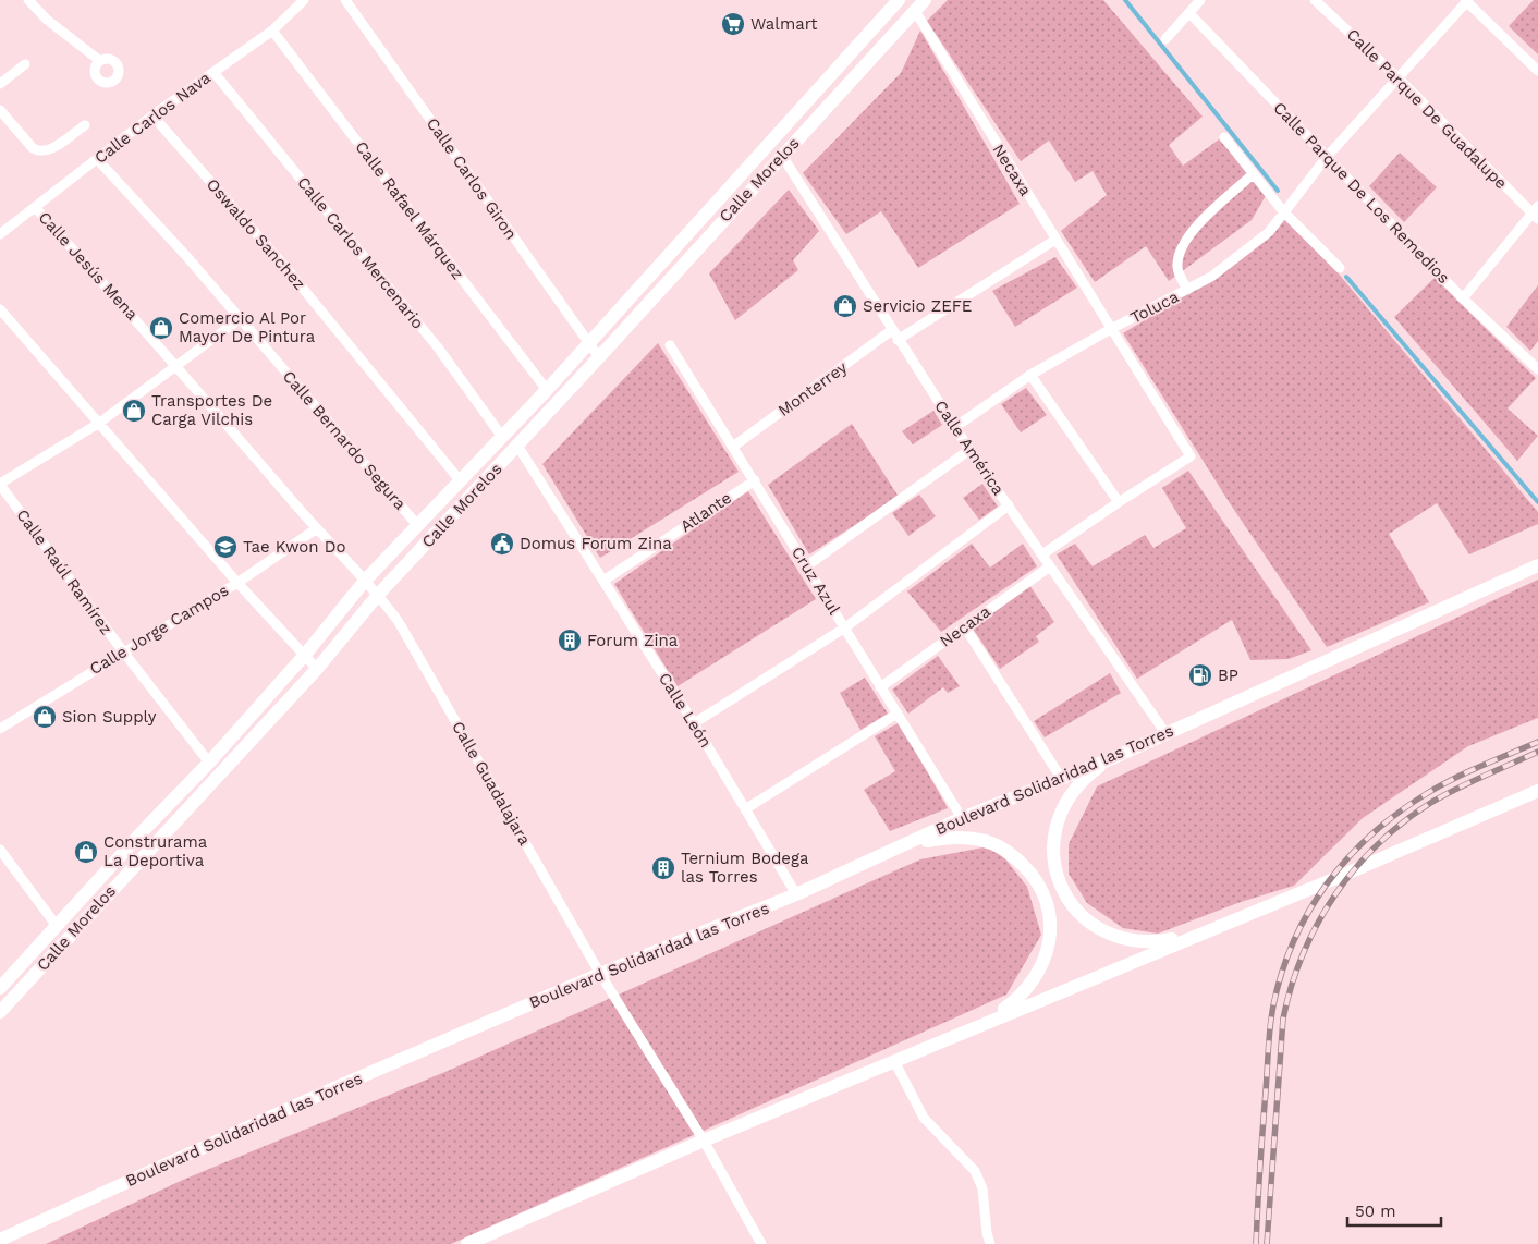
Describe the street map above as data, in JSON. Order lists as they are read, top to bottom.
{
  "streets": {
    "main road": ["Calle Morelos", "Boulevard Solidaridad las Torres"],
    "street": [
      "Calle Parque De Guadalupe",
      "Calle Carlos Nava",
      "Necaxa",
      "Calle Carlos Giron",
      "Calle Parque De Los Remedios",
      "Calle Rafael Márquez",
      "Oswaldo Sanchez",
      "Calle Carlos Mercenario",
      "Calle Jesús Mena",
      "Toluca",
      "Monterrey",
      "Calle Bernardo Segura",
      "Calle América",
      "Atlante",
      "Calle Raúl Ramírez",
      "Cruz Azul",
      "Calle Jorge Campos",
      "Calle León",
      "Calle Guadalajara"
    ]
  },
  "crossings": [
    ["Calle Parque De Guadalupe", "Toluca"],
    ["Calle Carlos Nava", "Calle Rafael Márquez"],
    ["Calle Carlos Nava", "Oswaldo Sanchez"],
    ["Calle Carlos Nava", "Calle Carlos Mercenario"],
    ["Calle Carlos Nava", "Calle Jesús Mena"],
    ["Calle Carlos Nava", "Calle Bernardo Segura"],
    ["Necaxa", "Calle Morelos"],
    ["Necaxa", "Toluca"],
    ["Necaxa", "Calle América"],
    ["Necaxa", "Cruz Azul"],
    ["Calle Carlos Giron", "Calle Morelos"],
    ["Calle Morelos", "Calle Rafael Márquez"],
    ["Calle Morelos", "Oswaldo Sanchez"],
    ["Calle Morelos", "Calle Carlos Mercenario"],
    ["Calle Morelos", "Calle Jesús Mena"],
    ["Calle Morelos", "Calle Bernardo Segura"],
    ["Calle Morelos", "Calle América"],
    ["Calle Morelos", "Calle Raúl Ramírez"],
    ["Calle Morelos", "Calle León"],
    ["Calle Morelos", "Calle Guadalajara"],
    ["Calle Parque De Los Remedios", "Toluca"],
    ["Calle Jesús Mena", "Calle Jorge Campos"],
    ["Calle Jesús Mena", "Calle Guadalajara"],
    ["Toluca", "Calle América"],
    ["Monterrey", "Calle América"],
    ["Monterrey", "Cruz Azul"],
    ["Calle América", "Boulevard Solidaridad las Torres"],
    ["Atlante", "Cruz Azul"],
    ["Atlante", "Calle León"],
    ["Calle Raúl Ramírez", "Calle Jorge Campos"],
    ["Cruz Azul", "Boulevard Solidaridad las Torres"],
    ["Calle León", "Boulevard Solidaridad las Torres"],
    ["Boulevard Solidaridad las Torres", "Calle Guadalajara"]
  ],
  "places": {
    "supermarket": ["Walmart"],
    "shop": [
      "Servicio ZEFE",
      "Comercio Al Por Mayor De Pintura",
      "Transportes De Carga Vilchis",
      "Sion Supply",
      "Construrama La Deportiva"
    ],
    "public building": ["Domus Forum Zina"],
    "school or university": ["Tae Kwon Do"],
    "building": ["Forum Zina", "Ternium Bodega las Torres"],
    "fuel station": ["BP"]
  },
  "scale_bar": "50 m"
}
